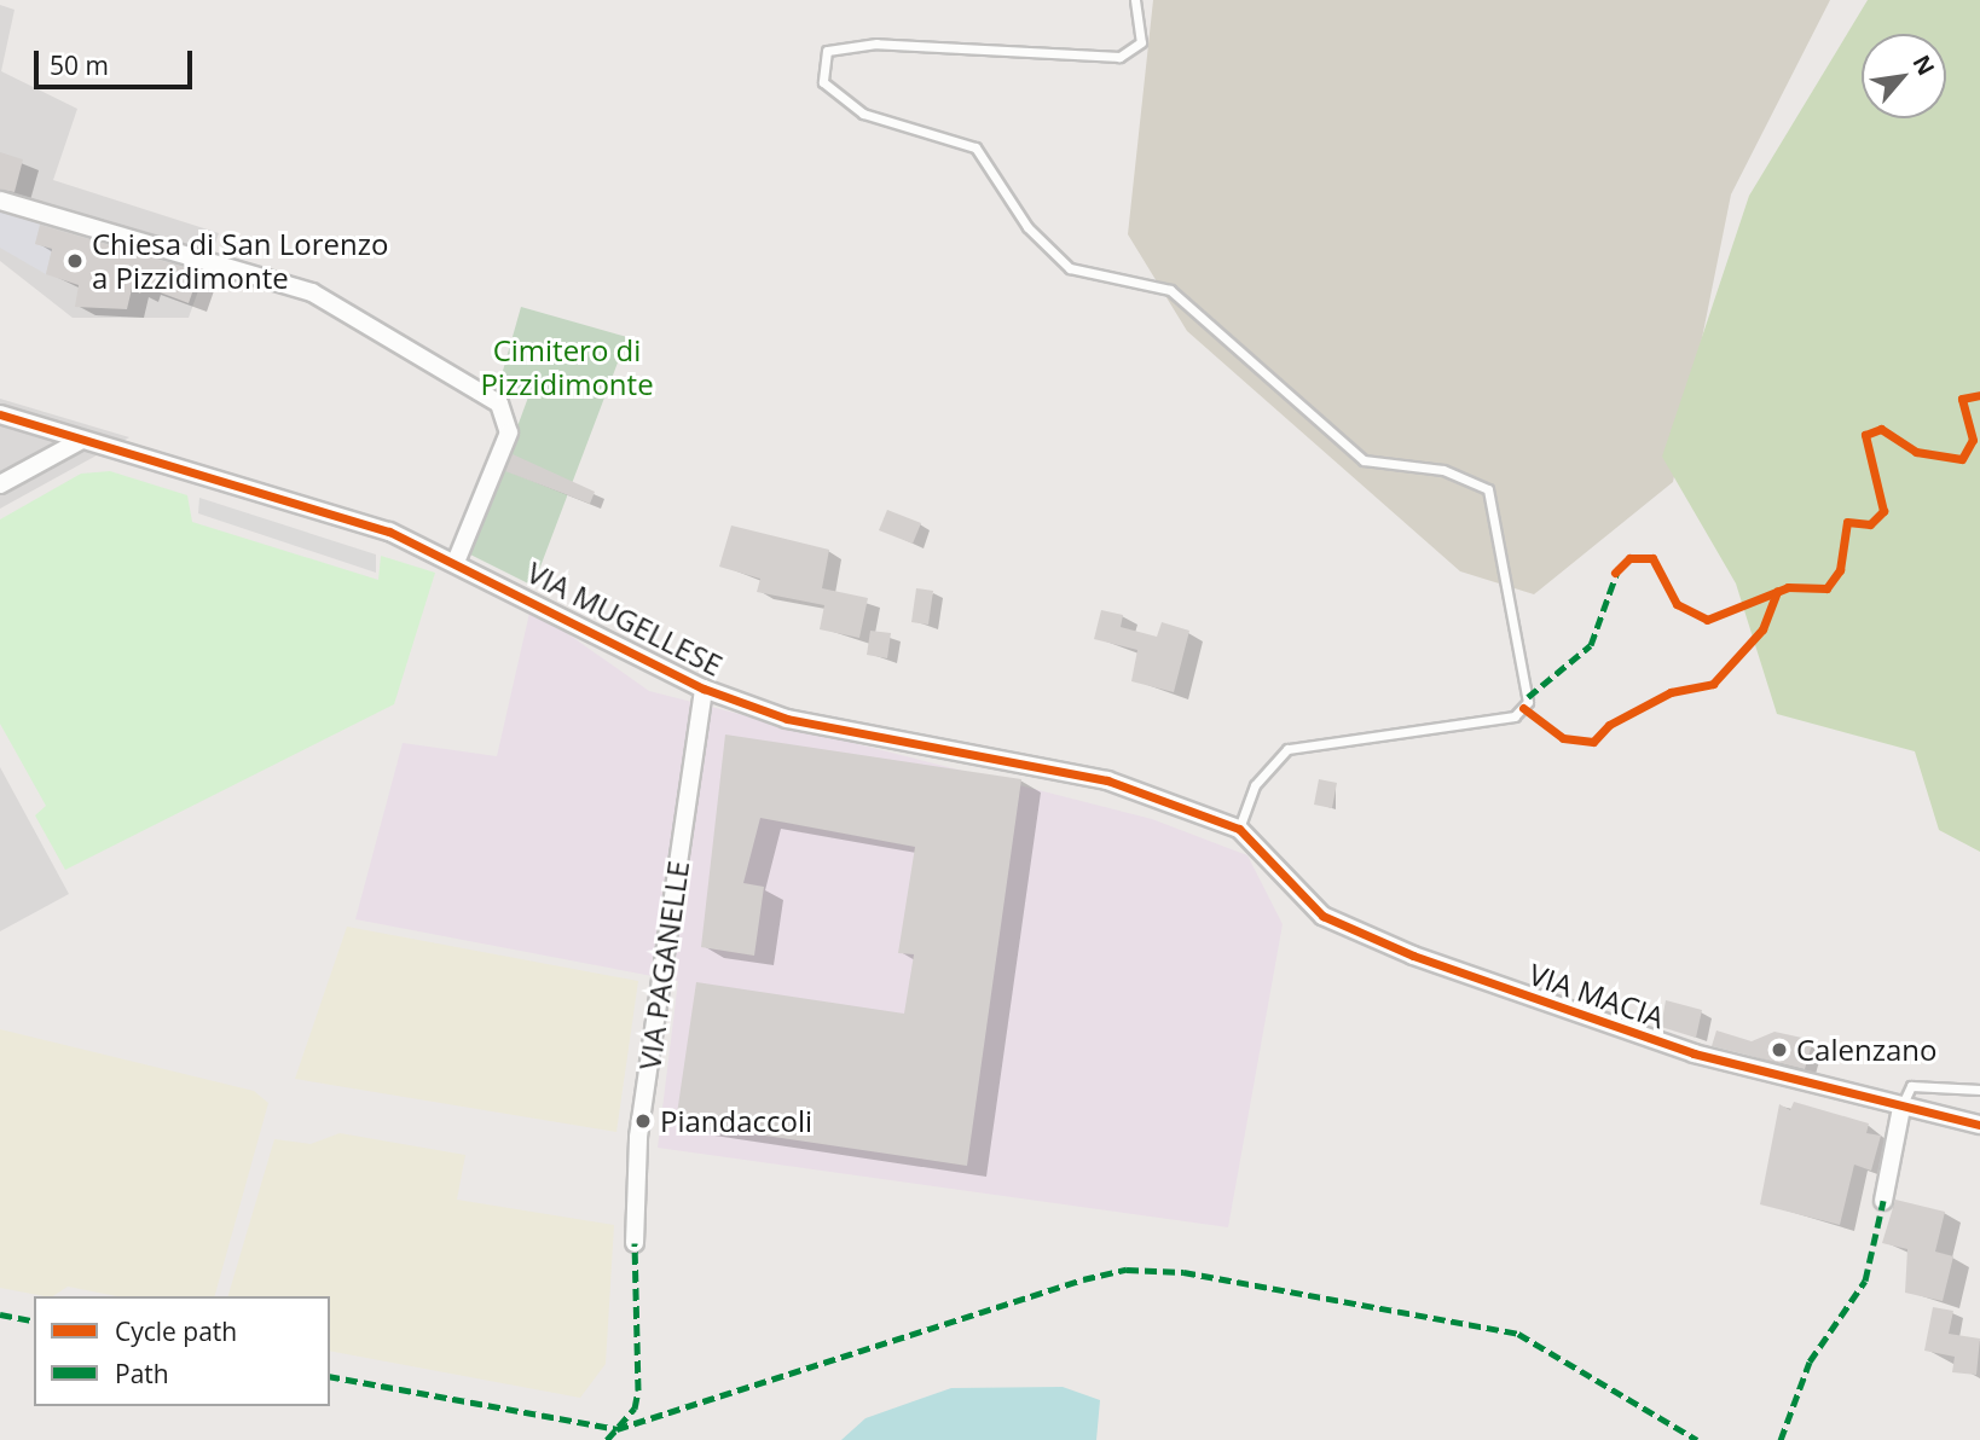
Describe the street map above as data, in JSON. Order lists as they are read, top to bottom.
{
  "streets": {
    "street": ["VIA MUGELLESE", "VIA PAGANELLE", "VIA MACIA"]
  },
  "crossings": [
    ["VIA MUGELLESE", "VIA PAGANELLE"],
    ["VIA MUGELLESE", "VIA MACIA"]
  ],
  "parks": ["Cimitero di Pizzidimonte"],
  "places": ["Chiesa di San Lorenzo a Pizzidimonte", "Calenzano", "Piandaccoli"],
  "legend": ["Cycle path", "Path"],
  "scale_bar": "50 m",
  "north": "top right"
}
